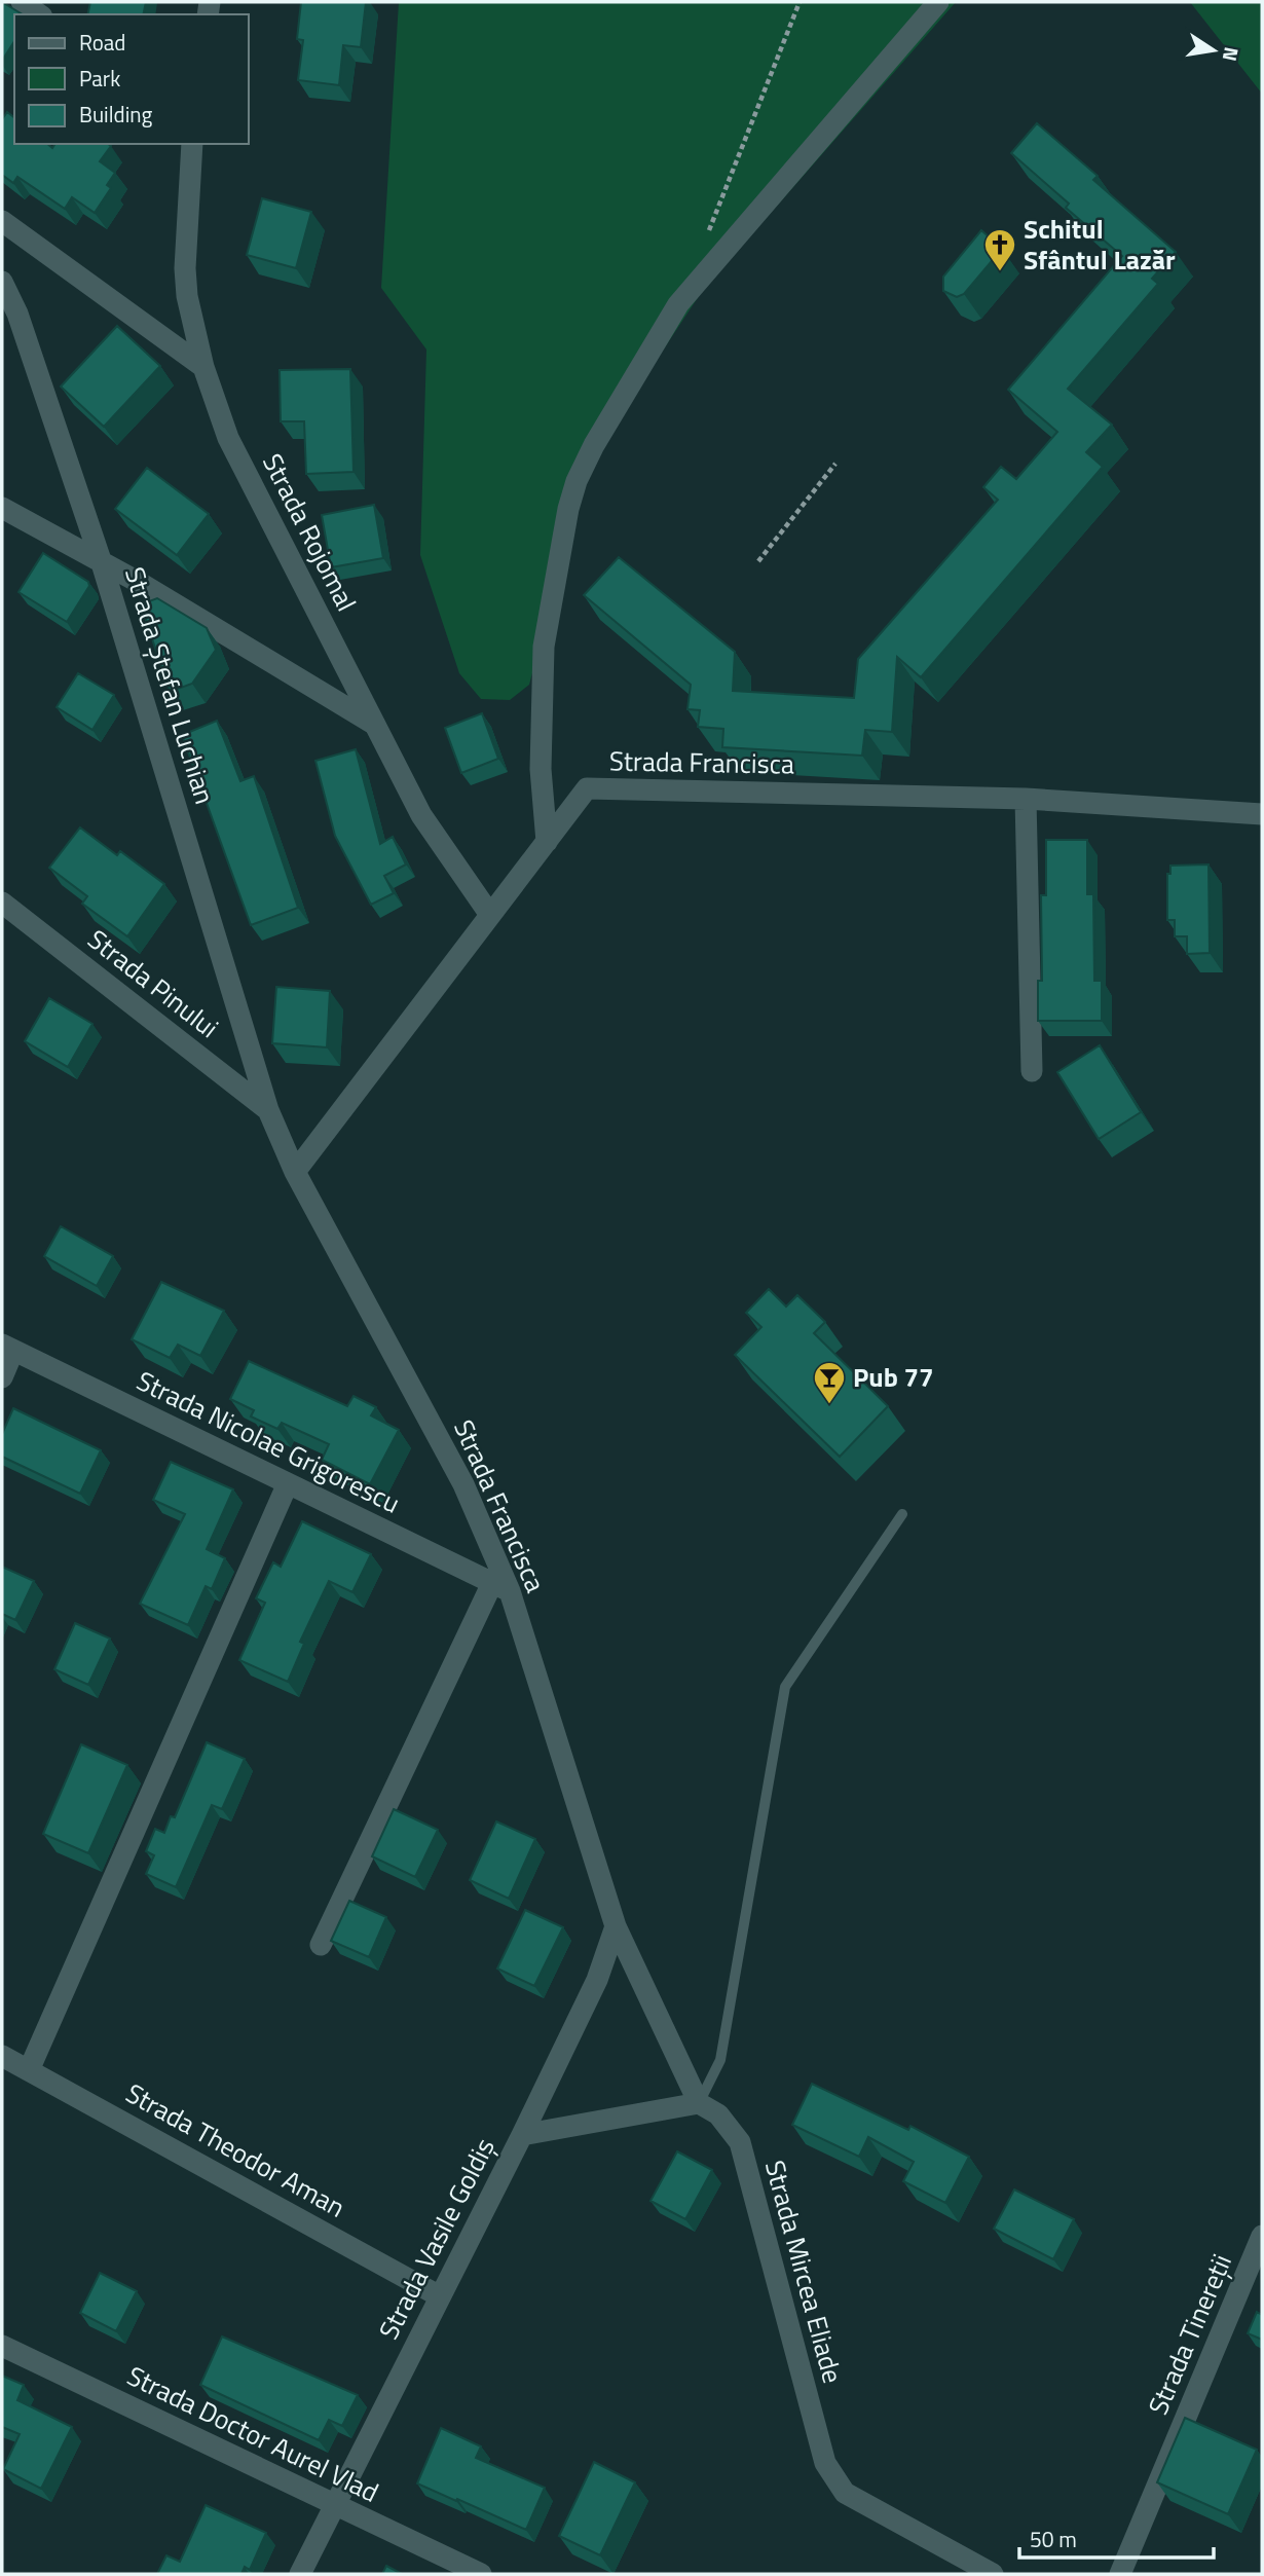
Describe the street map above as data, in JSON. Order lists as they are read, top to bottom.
{
  "streets": {
    "street": [
      "Strada Rojomal",
      "Strada Ștefan Luchian",
      "Strada Francisca",
      "Strada Pinului",
      "Strada Nicolae Grigorescu",
      "Strada Theodor Aman",
      "Strada Vasile Goldiș",
      "Strada Mircea Eliade",
      "Strada Tinereții",
      "Strada Doctor Aurel Vlad"
    ]
  },
  "crossings": [
    ["Strada Rojomal", "Strada Francisca"],
    ["Strada Ștefan Luchian", "Strada Francisca"],
    ["Strada Ștefan Luchian", "Strada Pinului"],
    ["Strada Francisca", "Strada Pinului"],
    ["Strada Francisca", "Strada Nicolae Grigorescu"],
    ["Strada Francisca", "Strada Vasile Goldiș"],
    ["Strada Francisca", "Strada Mircea Eliade"],
    ["Strada Theodor Aman", "Strada Vasile Goldiș"],
    ["Strada Vasile Goldiș", "Strada Mircea Eliade"],
    ["Strada Vasile Goldiș", "Strada Doctor Aurel Vlad"]
  ],
  "places": {
    "church": ["Schitul Sfântul Lazăr"],
    "bar": ["Pub 77"]
  },
  "legend": ["Road", "Park", "Building"],
  "scale_bar": "50 m",
  "north": "right"
}
